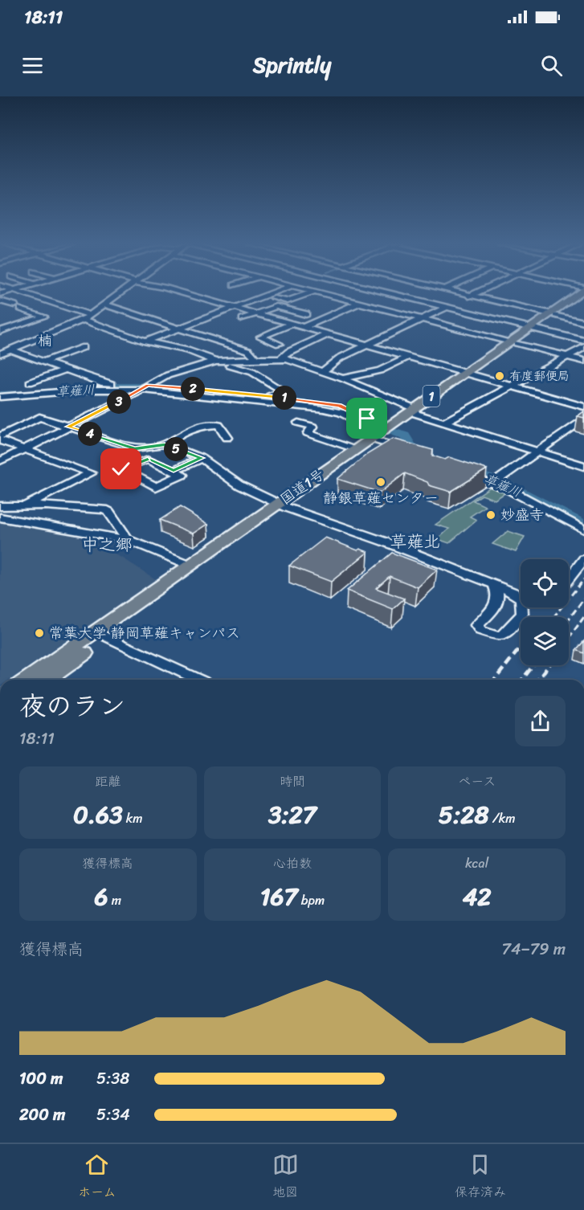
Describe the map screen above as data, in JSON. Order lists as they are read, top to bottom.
{
  "streets": {
    "highway": ["1", "国道1号"]
  },
  "districts": ["楠", "草薙北", "中之郷"],
  "water": ["草薙川"],
  "places": [
    "有度郵便局",
    "静銀草薙センター",
    "妙盛寺",
    "常葉大学 静岡草薙キャンパス"
  ],
  "page": {
    "status": "18:11",
    "header": "Sprintly",
    "pins": [
      "2",
      "1",
      "3",
      "4",
      "5"
    ],
    "heading": ["夜のラン", "18:11"],
    "stats": [
      ["距離", "0.63 km"],
      ["時間", "3:27"],
      ["ペース", "5:28 /km"],
      ["獲得標高", "6 m"],
      ["心拍数", "167 bpm"],
      ["kcal", "42"]
    ],
    "chart": ["獲得標高", "74–79 m"],
    "list": [
      {
        "name": "100 m",
        "note": "5:38"
      },
      {
        "name": "200 m",
        "note": "5:34"
      }
    ],
    "tabs": ["ホーム", "地図", "保存済み"]
  }
}
